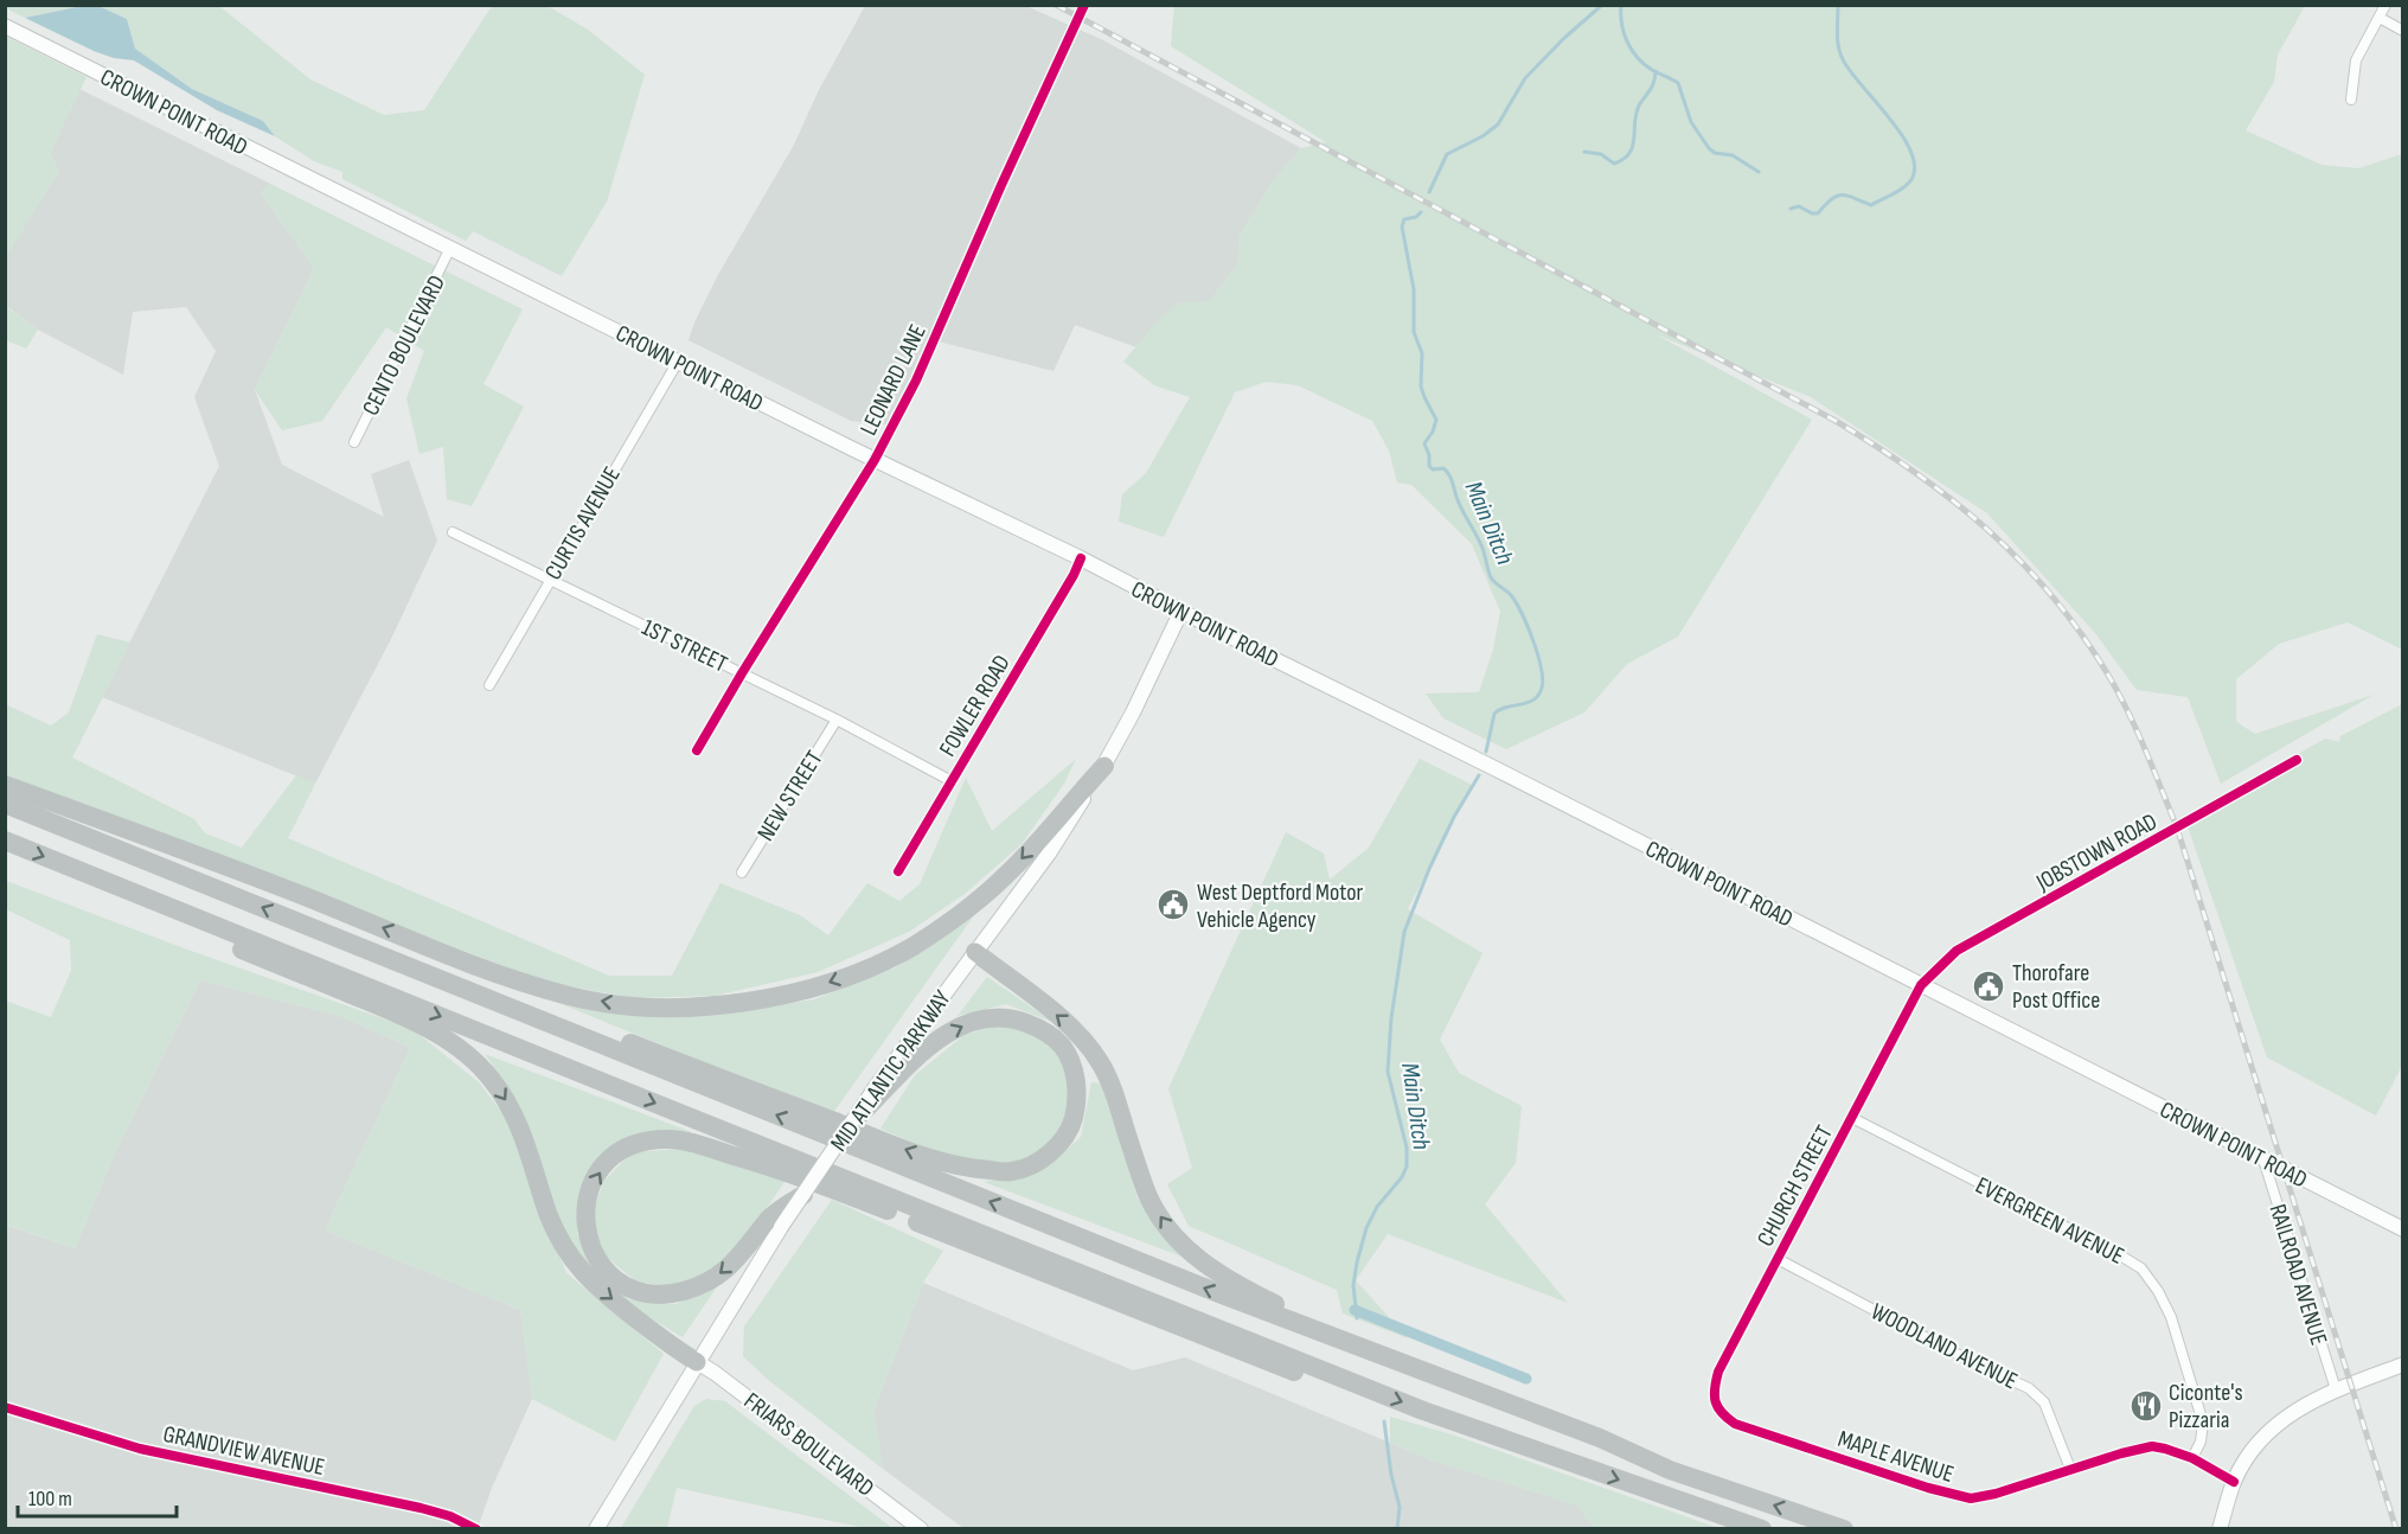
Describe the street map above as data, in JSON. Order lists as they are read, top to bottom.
{
  "streets": {
    "main road": ["CROWN POINT ROAD", "MID ATLANTIC PARKWAY", "FRIARS BOULEVARD"],
    "street": [
      "CENTO BOULEVARD",
      "LEONARD LANE",
      "CURTIS AVENUE",
      "1ST STREET",
      "FOWLER ROAD",
      "NEW STREET",
      "JOBSTOWN ROAD",
      "CHURCH STREET",
      "EVERGREEN AVENUE",
      "RAILROAD AVENUE",
      "WOODLAND AVENUE",
      "GRANDVIEW AVENUE",
      "MAPLE AVENUE"
    ]
  },
  "crossings": [
    ["CROWN POINT ROAD", "CENTO BOULEVARD"],
    ["CROWN POINT ROAD", "LEONARD LANE"],
    ["CROWN POINT ROAD", "CURTIS AVENUE"],
    ["CROWN POINT ROAD", "FOWLER ROAD"],
    ["CROWN POINT ROAD", "JOBSTOWN ROAD"],
    ["CROWN POINT ROAD", "MID ATLANTIC PARKWAY"],
    ["CROWN POINT ROAD", "CHURCH STREET"],
    ["CROWN POINT ROAD", "RAILROAD AVENUE"],
    ["LEONARD LANE", "1ST STREET"],
    ["CURTIS AVENUE", "1ST STREET"],
    ["1ST STREET", "FOWLER ROAD"],
    ["1ST STREET", "NEW STREET"],
    ["JOBSTOWN ROAD", "CHURCH STREET"],
    ["CHURCH STREET", "EVERGREEN AVENUE"],
    ["CHURCH STREET", "WOODLAND AVENUE"],
    ["CHURCH STREET", "MAPLE AVENUE"],
    ["EVERGREEN AVENUE", "MAPLE AVENUE"],
    ["WOODLAND AVENUE", "MAPLE AVENUE"]
  ],
  "water": ["Main Ditch"],
  "places": {
    "public building": ["West Deptford Motor Vehicle Agency", "Thorofare Post Office"],
    "restaurant": ["Ciconte's Pizzaria"]
  },
  "scale_bar": "100 m"
}
